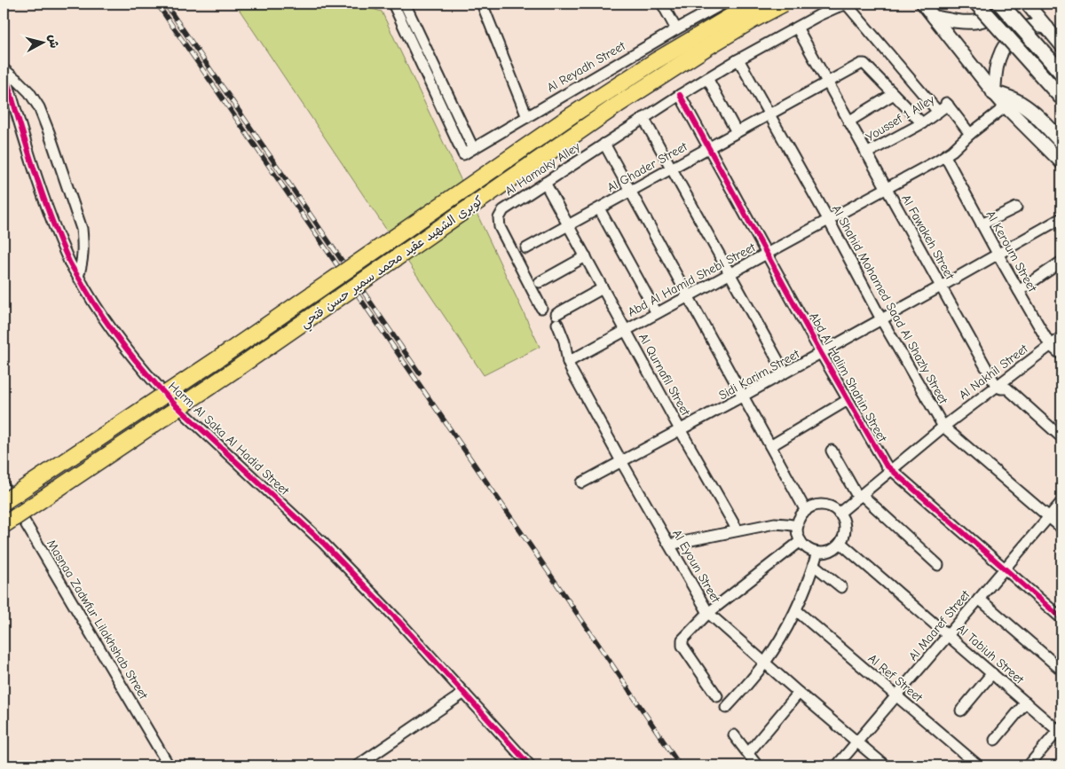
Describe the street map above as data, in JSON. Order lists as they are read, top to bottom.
{
  "streets": {
    "main road": ["كوبرى الشهيد عقيد محمد سمير حسن فتحي"],
    "street": [
      "Al Reyadh Street",
      "Youssef 1 Alley",
      "Al Ghader Street",
      "Al Hamaky Alley",
      "Al Fawakeh Street",
      "Al Keroum Street",
      "Abd Al Hamid Shebl Street",
      "Al Shahid Mohamed Saad Al Shazly Street",
      "Al Nakhil Street",
      "Al Qurnafil Street",
      "Sidi Karim Street",
      "Abd Al Halim Shahin Street",
      "Harm Al Saka Al Hadid Street",
      "Al Eyoun Street",
      "Masnaa Zadwfur Lilakhshab Street",
      "Al Maaref Street",
      "Al Tabiuh Street",
      "Al Ref Street"
    ]
  },
  "crossings": [
    ["Youssef 1 Alley", "Al Fawakeh Street"],
    ["Youssef 1 Alley", "Abd Al Hamid Shebl Street"],
    ["Al Ghader Street", "Al Fawakeh Street"],
    ["Al Ghader Street", "Al Shahid Mohamed Saad Al Shazly Street"],
    ["Al Ghader Street", "Al Qurnafil Street"],
    ["Al Ghader Street", "Abd Al Halim Shahin Street"],
    ["Al Hamaky Alley", "Al Fawakeh Street"],
    ["Al Hamaky Alley", "Al Shahid Mohamed Saad Al Shazly Street"],
    ["Al Hamaky Alley", "Al Qurnafil Street"],
    ["Al Hamaky Alley", "Abd Al Halim Shahin Street"],
    ["Al Fawakeh Street", "Abd Al Hamid Shebl Street"],
    ["Al Fawakeh Street", "Al Nakhil Street"],
    ["Al Fawakeh Street", "Sidi Karim Street"],
    ["Al Keroum Street", "Abd Al Hamid Shebl Street"],
    ["Al Keroum Street", "Al Nakhil Street"],
    ["Al Keroum Street", "Sidi Karim Street"],
    ["Abd Al Hamid Shebl Street", "Al Shahid Mohamed Saad Al Shazly Street"],
    ["Abd Al Hamid Shebl Street", "Al Qurnafil Street"],
    ["Abd Al Hamid Shebl Street", "Abd Al Halim Shahin Street"],
    ["Abd Al Hamid Shebl Street", "Al Eyoun Street"],
    ["Al Shahid Mohamed Saad Al Shazly Street", "Al Nakhil Street"],
    ["Al Shahid Mohamed Saad Al Shazly Street", "Sidi Karim Street"],
    ["Al Shahid Mohamed Saad Al Shazly Street", "Al Maaref Street"],
    ["Al Nakhil Street", "Abd Al Halim Shahin Street"],
    ["Al Nakhil Street", "Al Tabiuh Street"],
    ["Al Qurnafil Street", "Sidi Karim Street"],
    ["Al Qurnafil Street", "Al Eyoun Street"],
    ["Sidi Karim Street", "Abd Al Halim Shahin Street"],
    ["Sidi Karim Street", "Al Eyoun Street"],
    ["Abd Al Halim Shahin Street", "Al Maaref Street"],
    ["Al Eyoun Street", "Al Maaref Street"],
    ["Al Maaref Street", "Al Tabiuh Street"],
    ["Al Maaref Street", "Al Ref Street"]
  ],
  "north": "right"
}
